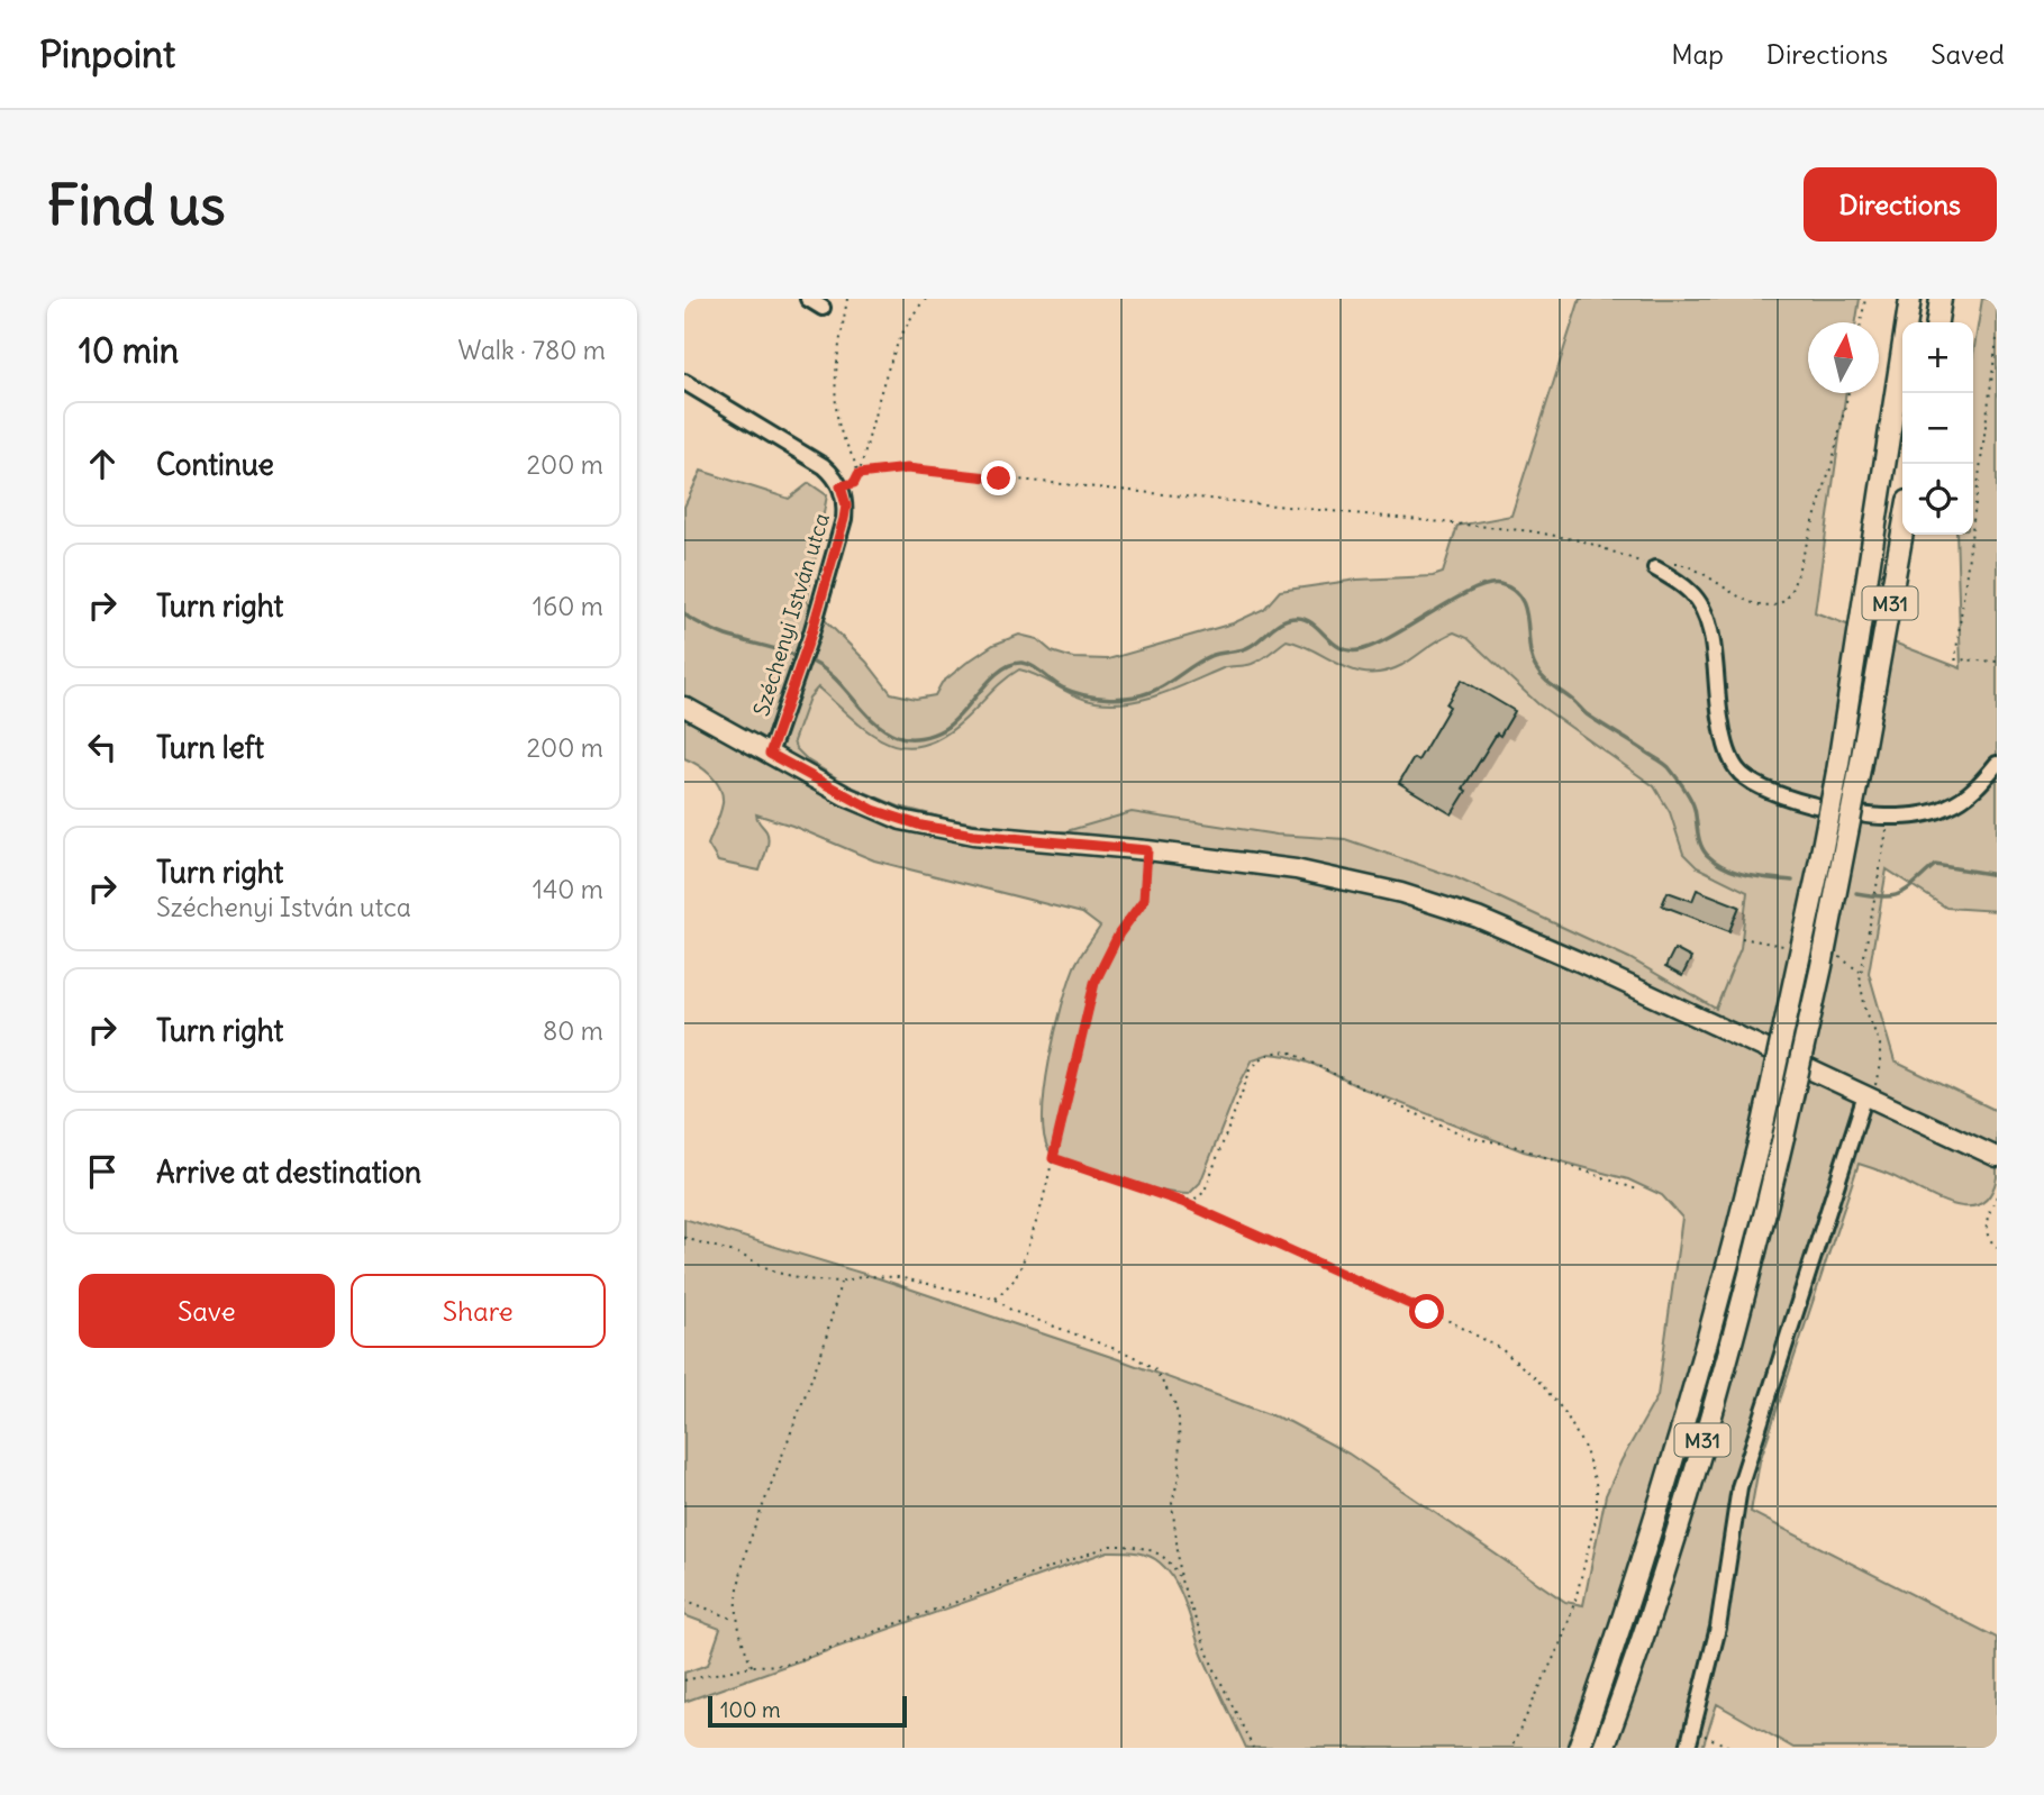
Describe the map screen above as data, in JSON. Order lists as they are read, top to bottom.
{
  "streets": {
    "highway": ["M31"],
    "street": ["Széchenyi István utca"]
  },
  "scale_bar": "100 m",
  "north": "top",
  "page": {
    "header": "Pinpoint",
    "nav": ["Map", "Directions", "Saved"],
    "buttons": [
      "Directions",
      ["Save", "Share"]
    ],
    "title": "Find us",
    "heading": ["10 min", "Walk · 780 m"],
    "map_buttons": ["+", "−"],
    "list": [
      ["Continue", "200 m"],
      ["Turn right", "160 m"],
      ["Turn left", "200 m"],
      ["Turn right", "Széchenyi István utca", "140 m"],
      ["Turn right", "80 m"],
      "Arrive at destination"
    ],
    "scale": "100 m"
  }
}
